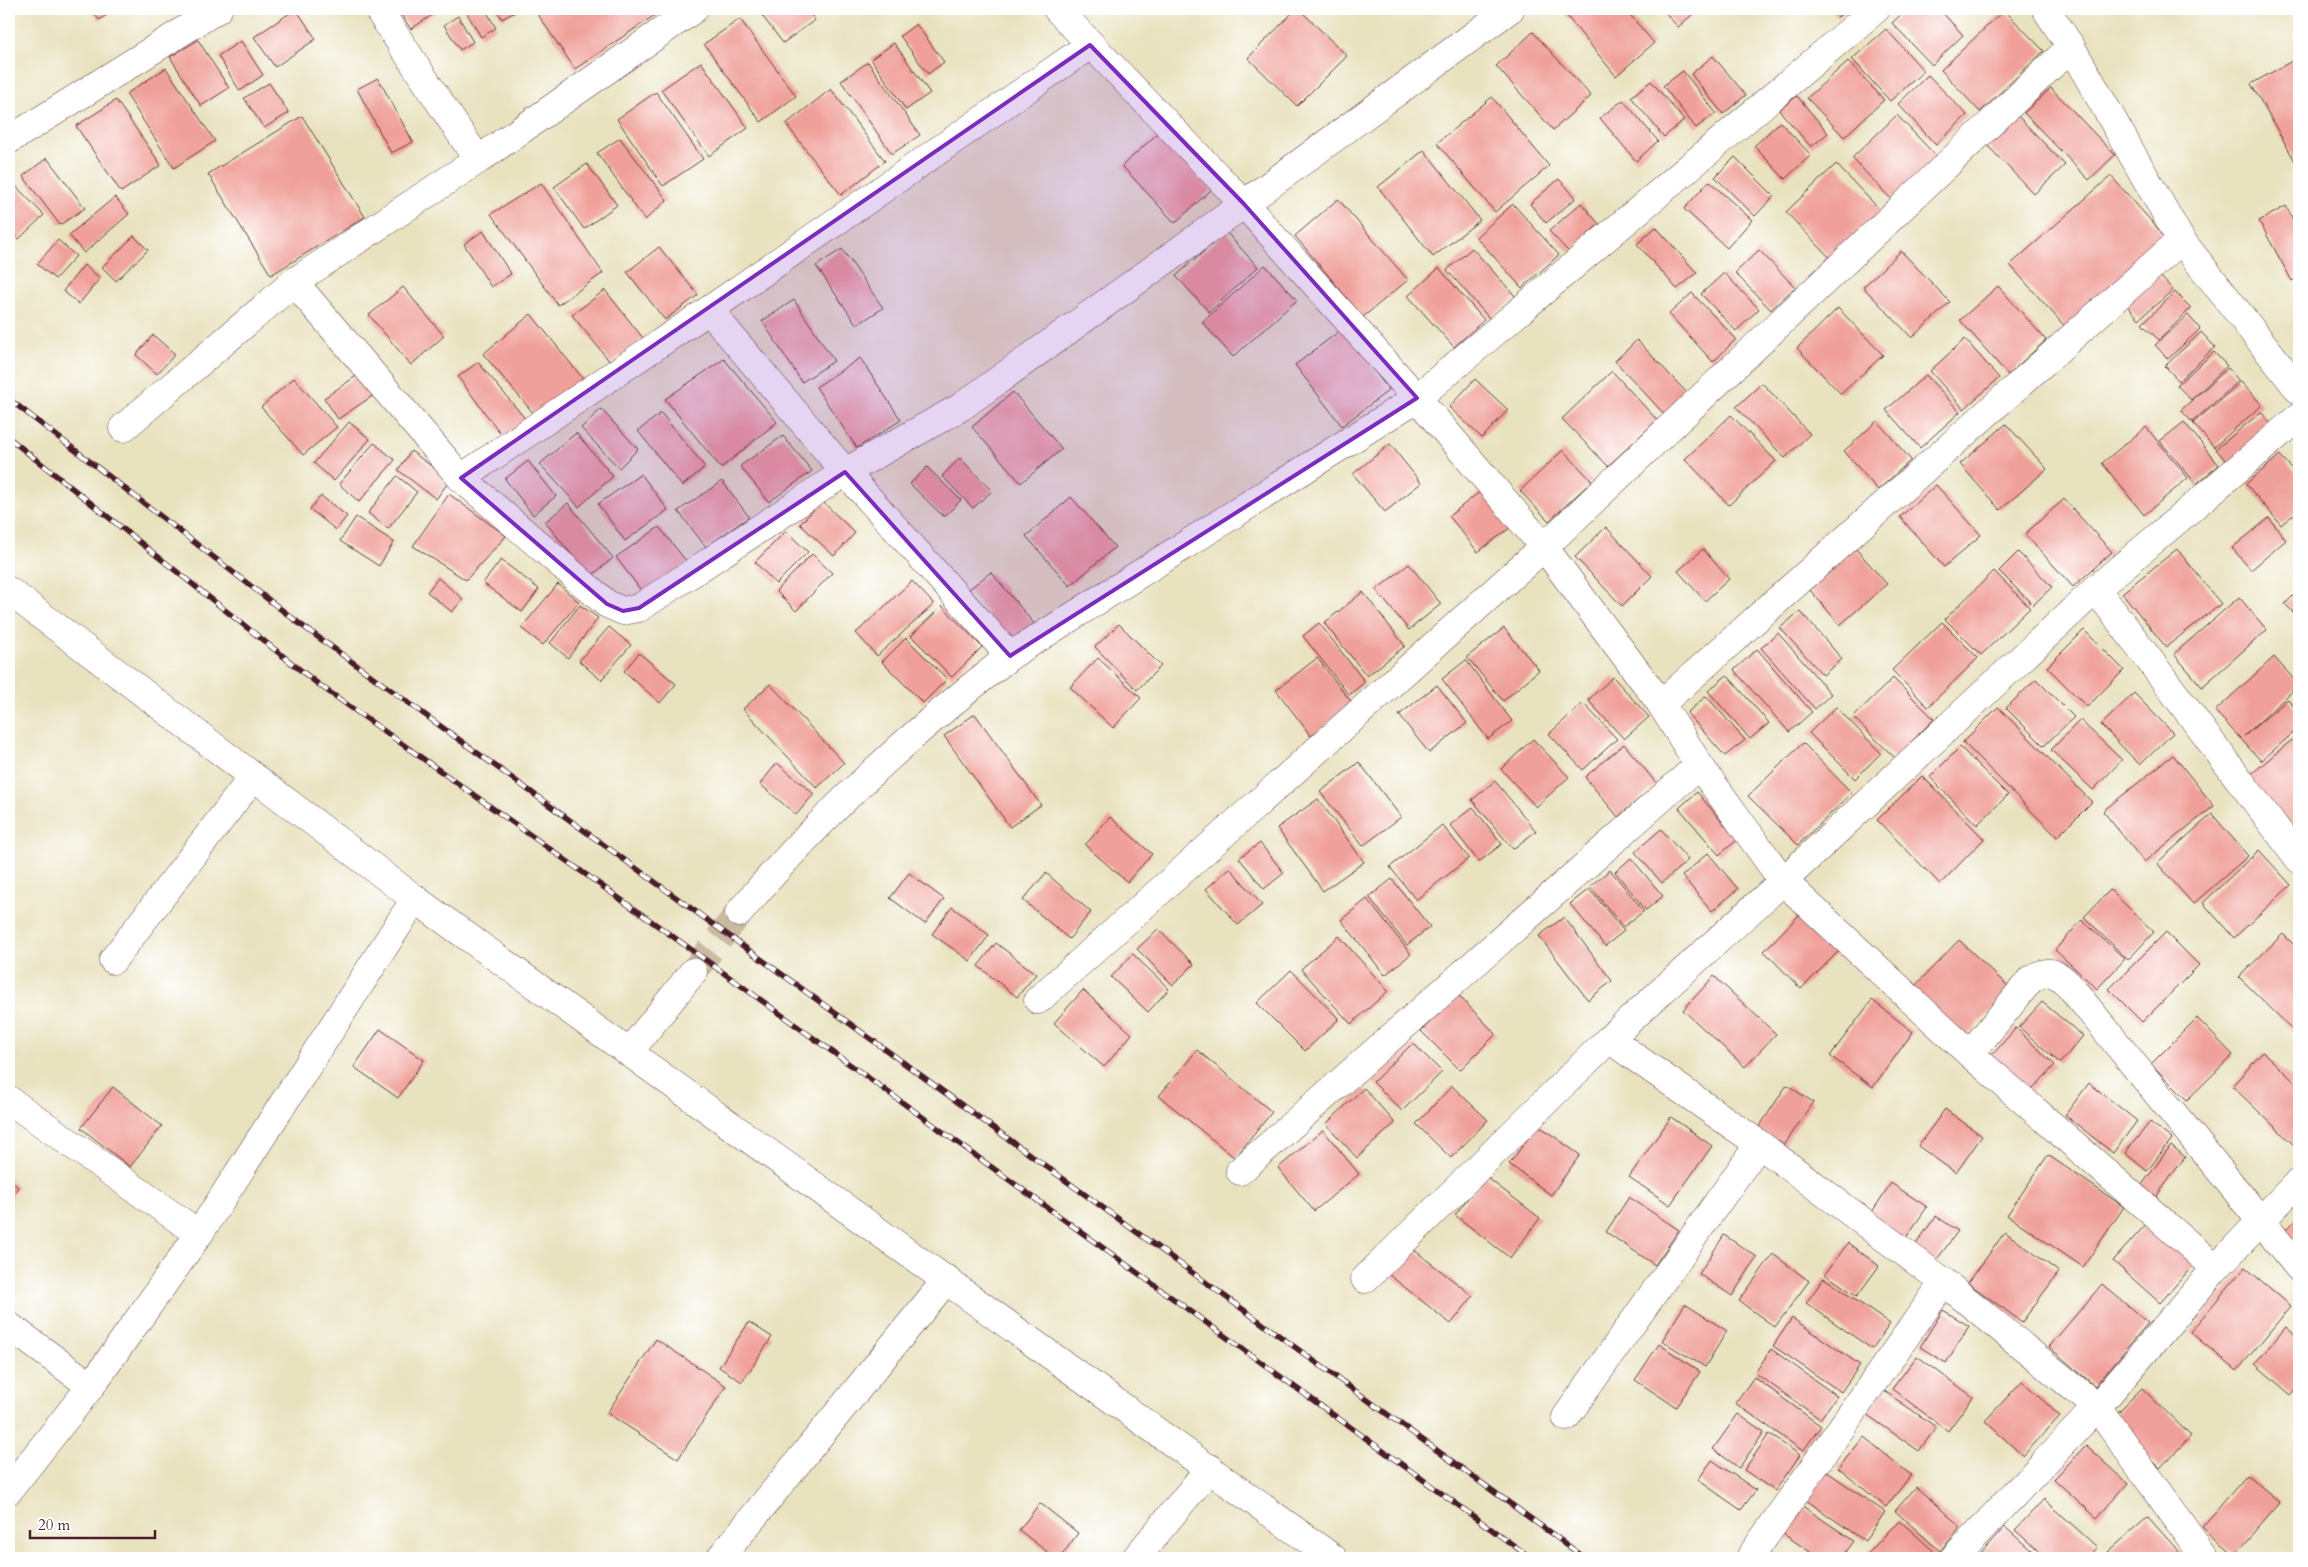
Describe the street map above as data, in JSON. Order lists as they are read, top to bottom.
{
  "scale_bar": "20 m"
}
